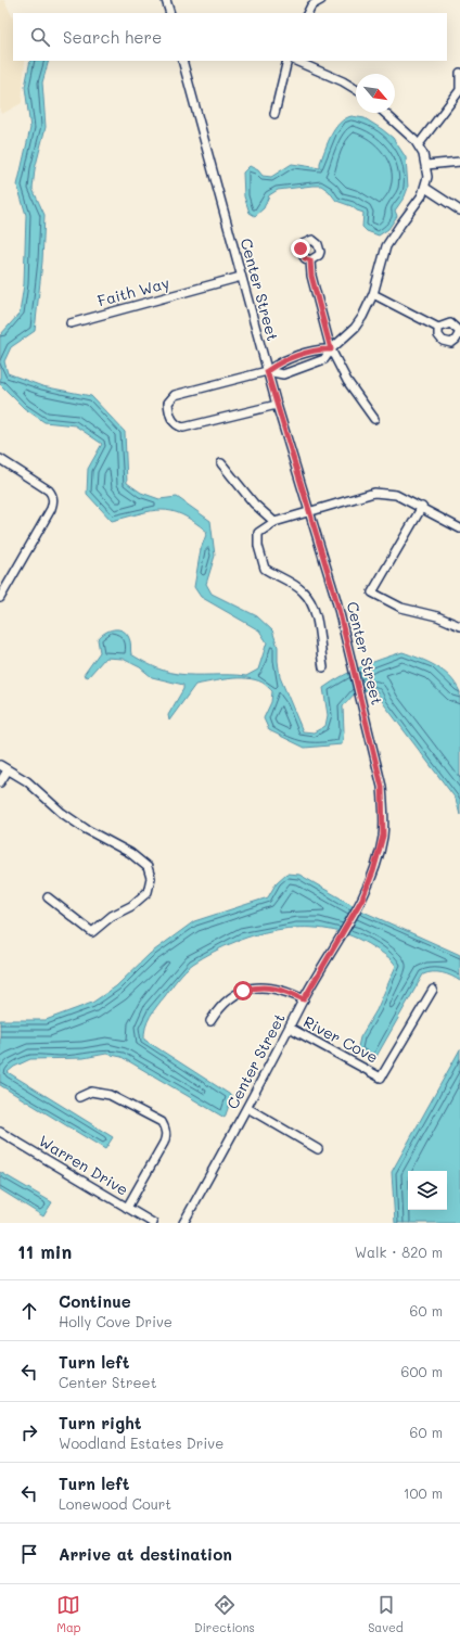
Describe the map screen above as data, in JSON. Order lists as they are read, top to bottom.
{
  "streets": {
    "street": [
      "Center Street",
      "Faith Way",
      "River Cove",
      "Warren Drive"
    ]
  },
  "crossings": [
    ["Center Street", "Faith Way"],
    ["Center Street", "River Cove"]
  ],
  "north": "bottom right",
  "page": {
    "search": "Search here",
    "heading": ["11 min", "Walk · 820 m"],
    "list": [
      ["Continue", "Holly Cove Drive", "60 m"],
      ["Turn left", "Center Street", "600 m"],
      ["Turn right", "Woodland Estates Drive", "60 m"],
      ["Turn left", "Lonewood Court", "100 m"],
      "Arrive at destination"
    ],
    "nav": ["Map", "Directions", "Saved"]
  }
}
